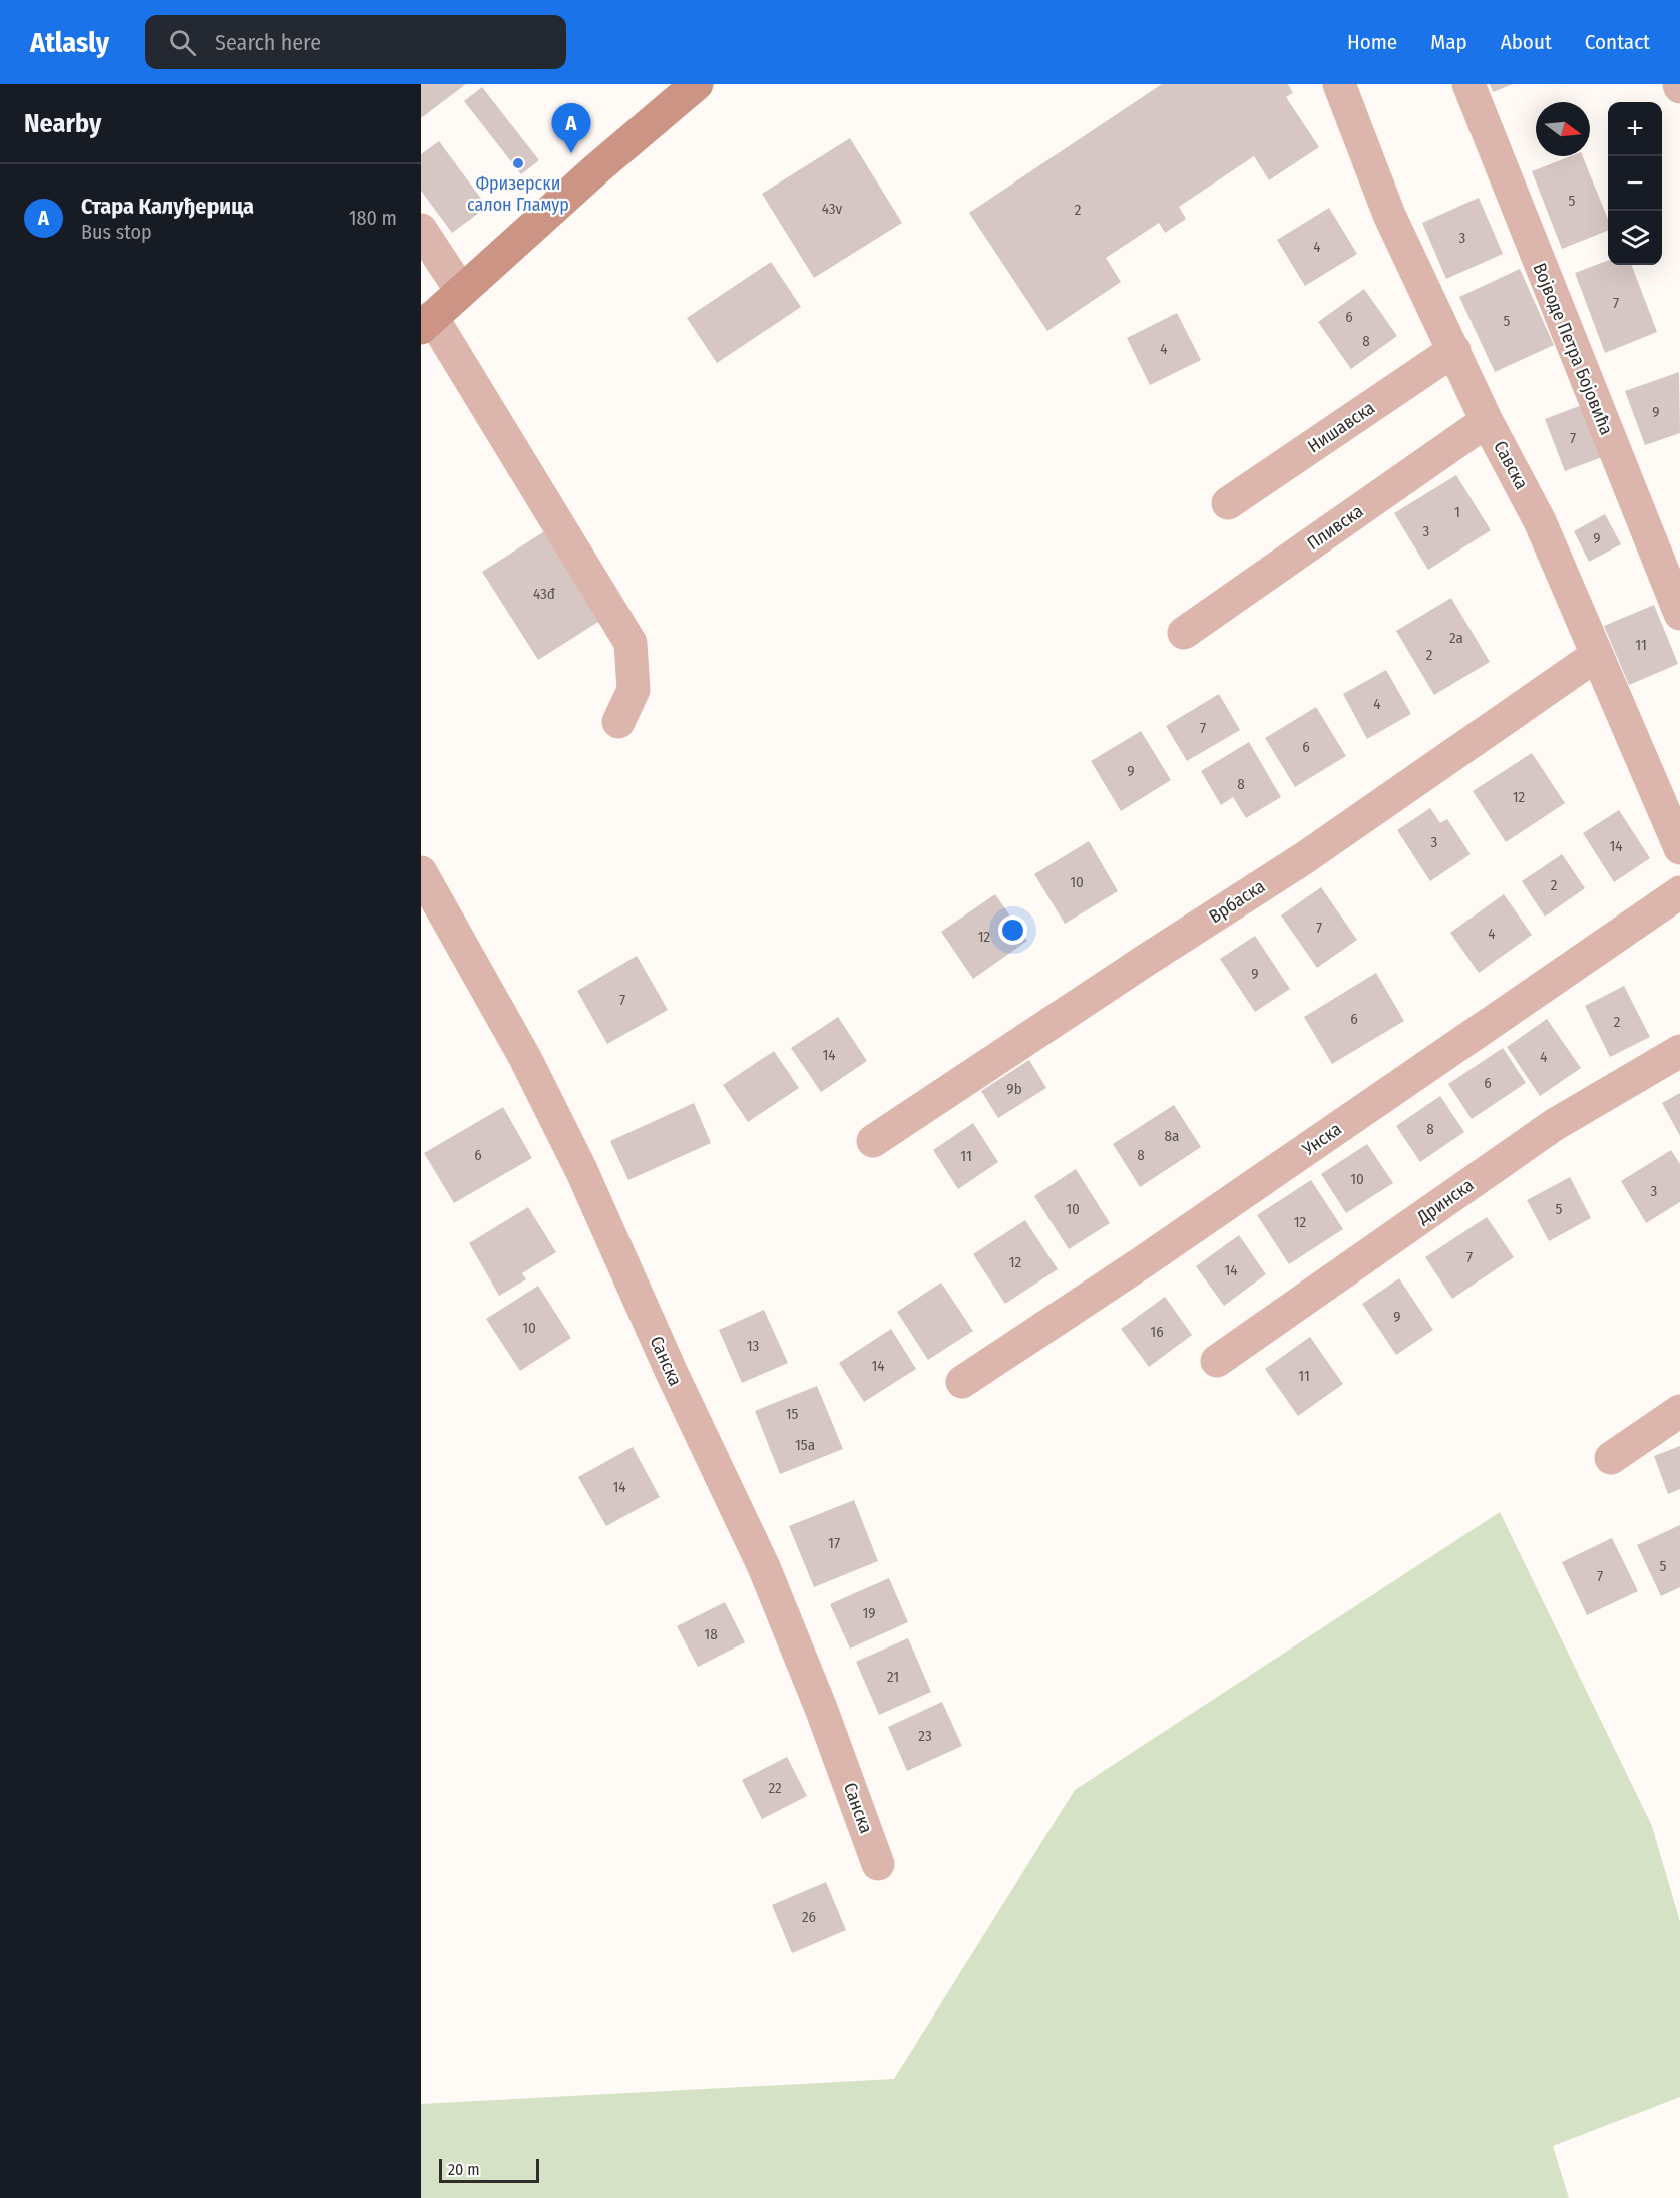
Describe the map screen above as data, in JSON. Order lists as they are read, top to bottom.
{
  "streets": {
    "street": [
      "Војводе Петра Бојовића",
      "Нишавска",
      "Савска",
      "Пливска",
      "Врбаска",
      "Унска",
      "Дринска",
      "Санска"
    ]
  },
  "crossings": [
    ["Нишавска", "Савска"],
    ["Савска", "Пливска"],
    ["Савска", "Врбаска"]
  ],
  "places": ["Фризерски салон Гламур"],
  "house_numbers": [
    "5",
    "43v",
    "2",
    "3",
    "4",
    "7",
    "6",
    "5",
    "8",
    "4",
    "9",
    "7",
    "1",
    "3",
    "9",
    "43đ",
    "2a",
    "11",
    "2",
    "4",
    "7",
    "6",
    "9",
    "8",
    "12",
    "3",
    "14",
    "10",
    "2",
    "7",
    "4",
    "12",
    "9",
    "7",
    "6",
    "2",
    "14",
    "4",
    "6",
    "9b",
    "8",
    "8a",
    "6",
    "8",
    "11",
    "10",
    "3",
    "10",
    "5",
    "12",
    "7",
    "12",
    "14",
    "9",
    "10",
    "16",
    "13",
    "14",
    "11",
    "15",
    "15a",
    "14",
    "17",
    "5",
    "7",
    "19",
    "18",
    "21",
    "23",
    "22",
    "26"
  ],
  "scale_bar": "20 m",
  "north": "right",
  "page": {
    "header": "Atlasly",
    "search": "Search here",
    "nav": [
      "Home",
      "Map",
      "About",
      "Contact"
    ],
    "heading": "Nearby",
    "map_buttons": ["+", "−"],
    "pins": "A",
    "list": [
      {
        "mark": "A",
        "name": "Стара Калуђерица",
        "note": "Bus stop",
        "value": "180 m"
      }
    ],
    "scale": "20 m"
  }
}
